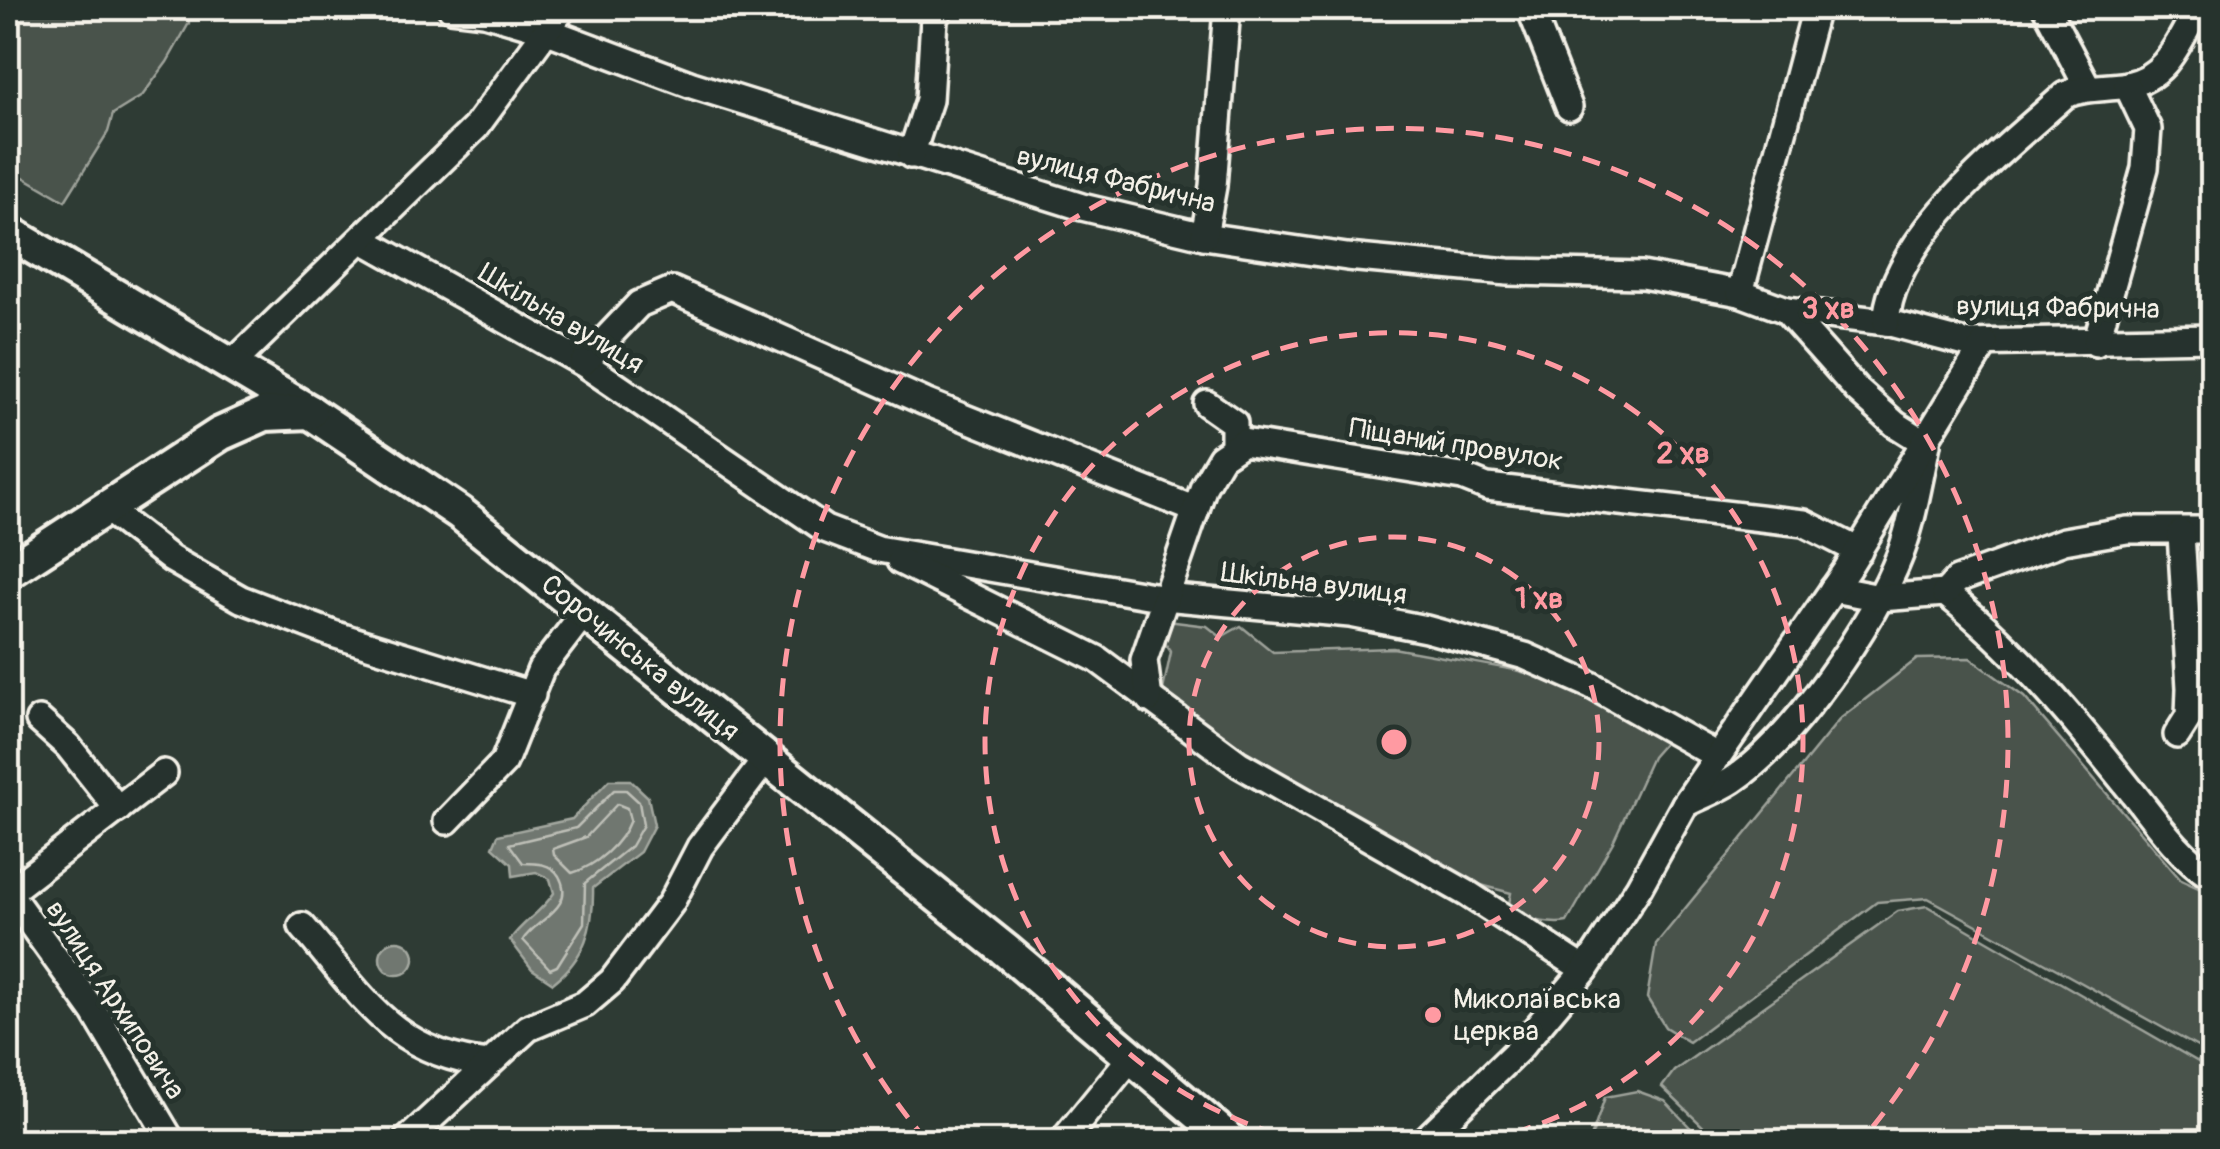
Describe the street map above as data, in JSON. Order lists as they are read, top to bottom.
{
  "streets": {
    "main road": ["Сорочинська вулиця"],
    "street": [
      "вулиця Фабрична",
      "Шкільна вулиця",
      "Піщаний провулок",
      "вулиця Архиповича"
    ]
  },
  "places": ["Миколаївська церква"],
  "rings": ["3 хв", "2 хв", "1 хв"]
}
